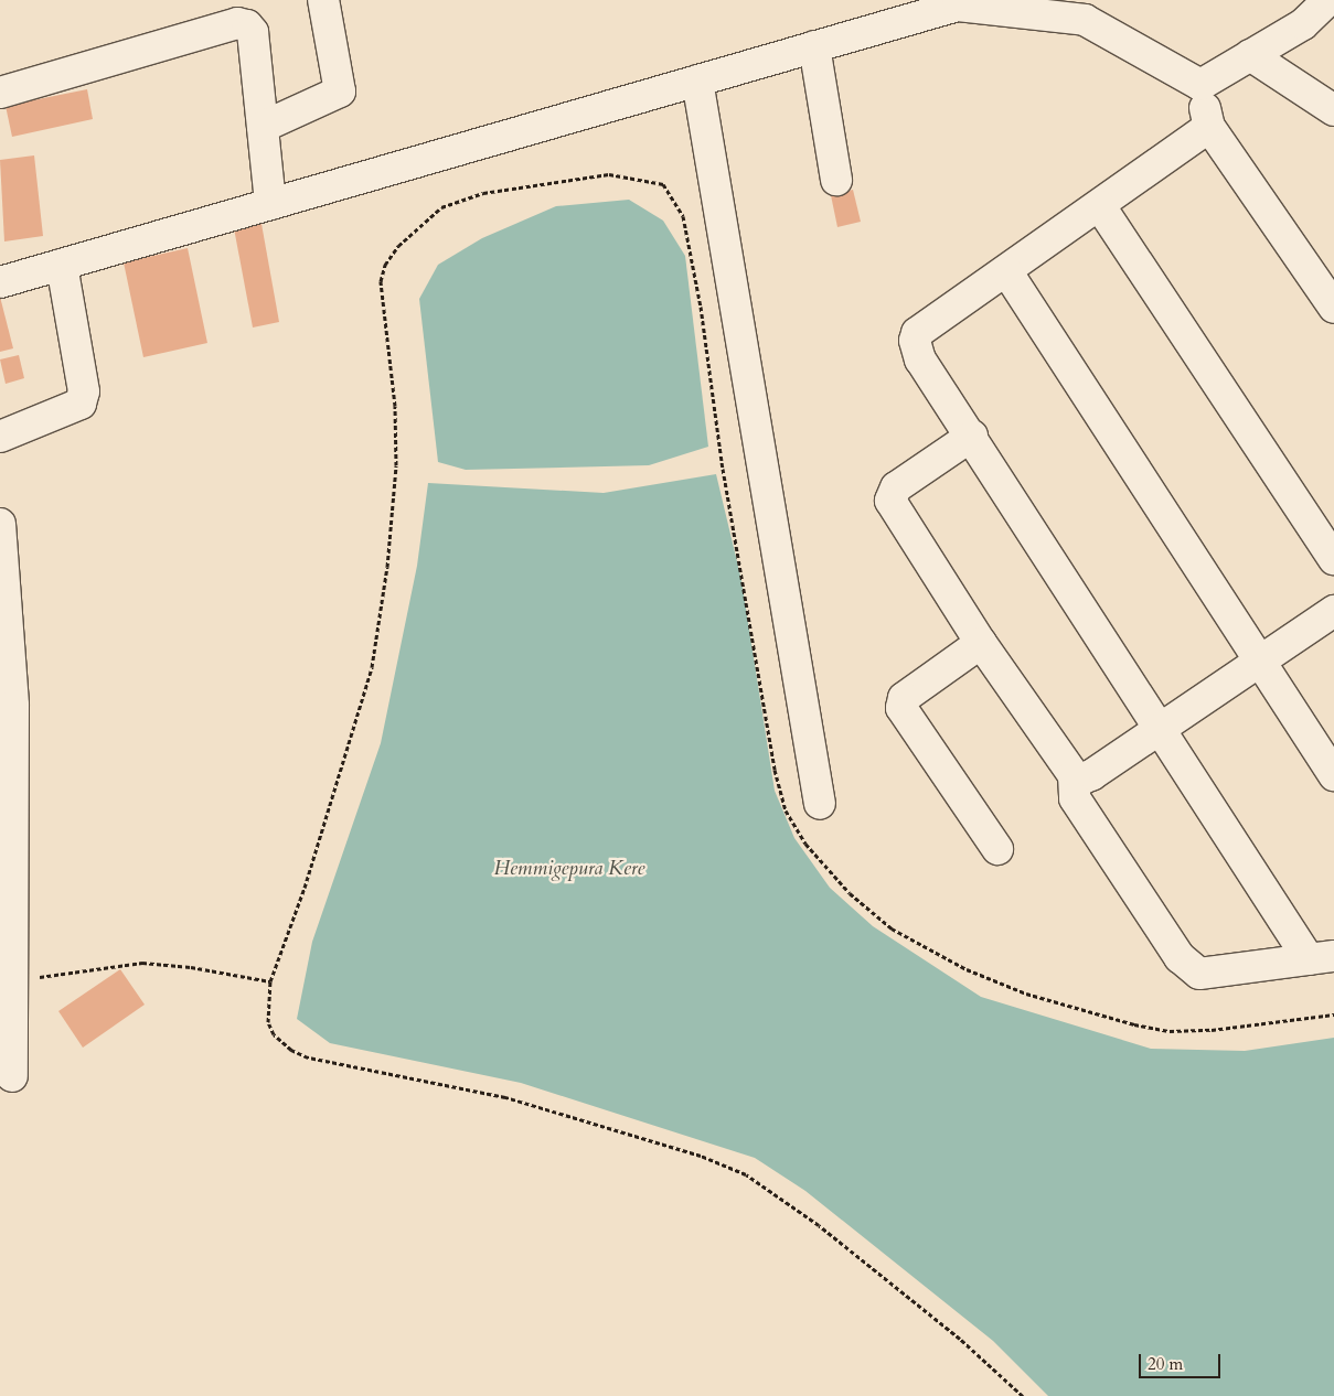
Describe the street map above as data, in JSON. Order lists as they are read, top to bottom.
{
  "water": ["Hemmigepura Kere"],
  "scale_bar": "20 m"
}
